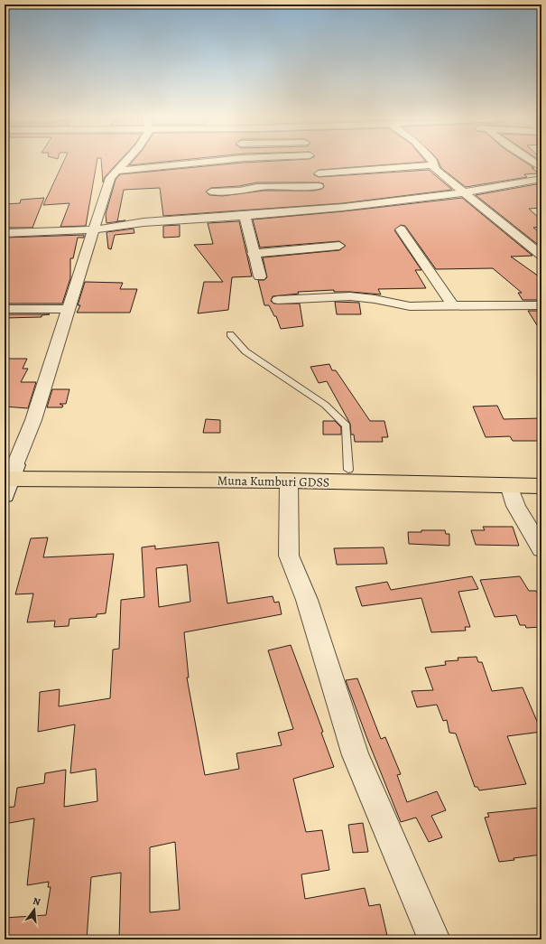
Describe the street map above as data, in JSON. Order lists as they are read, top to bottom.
{
  "streets": {
    "highway": ["Muna Kumburi GDSS"]
  },
  "north": "top"
}
